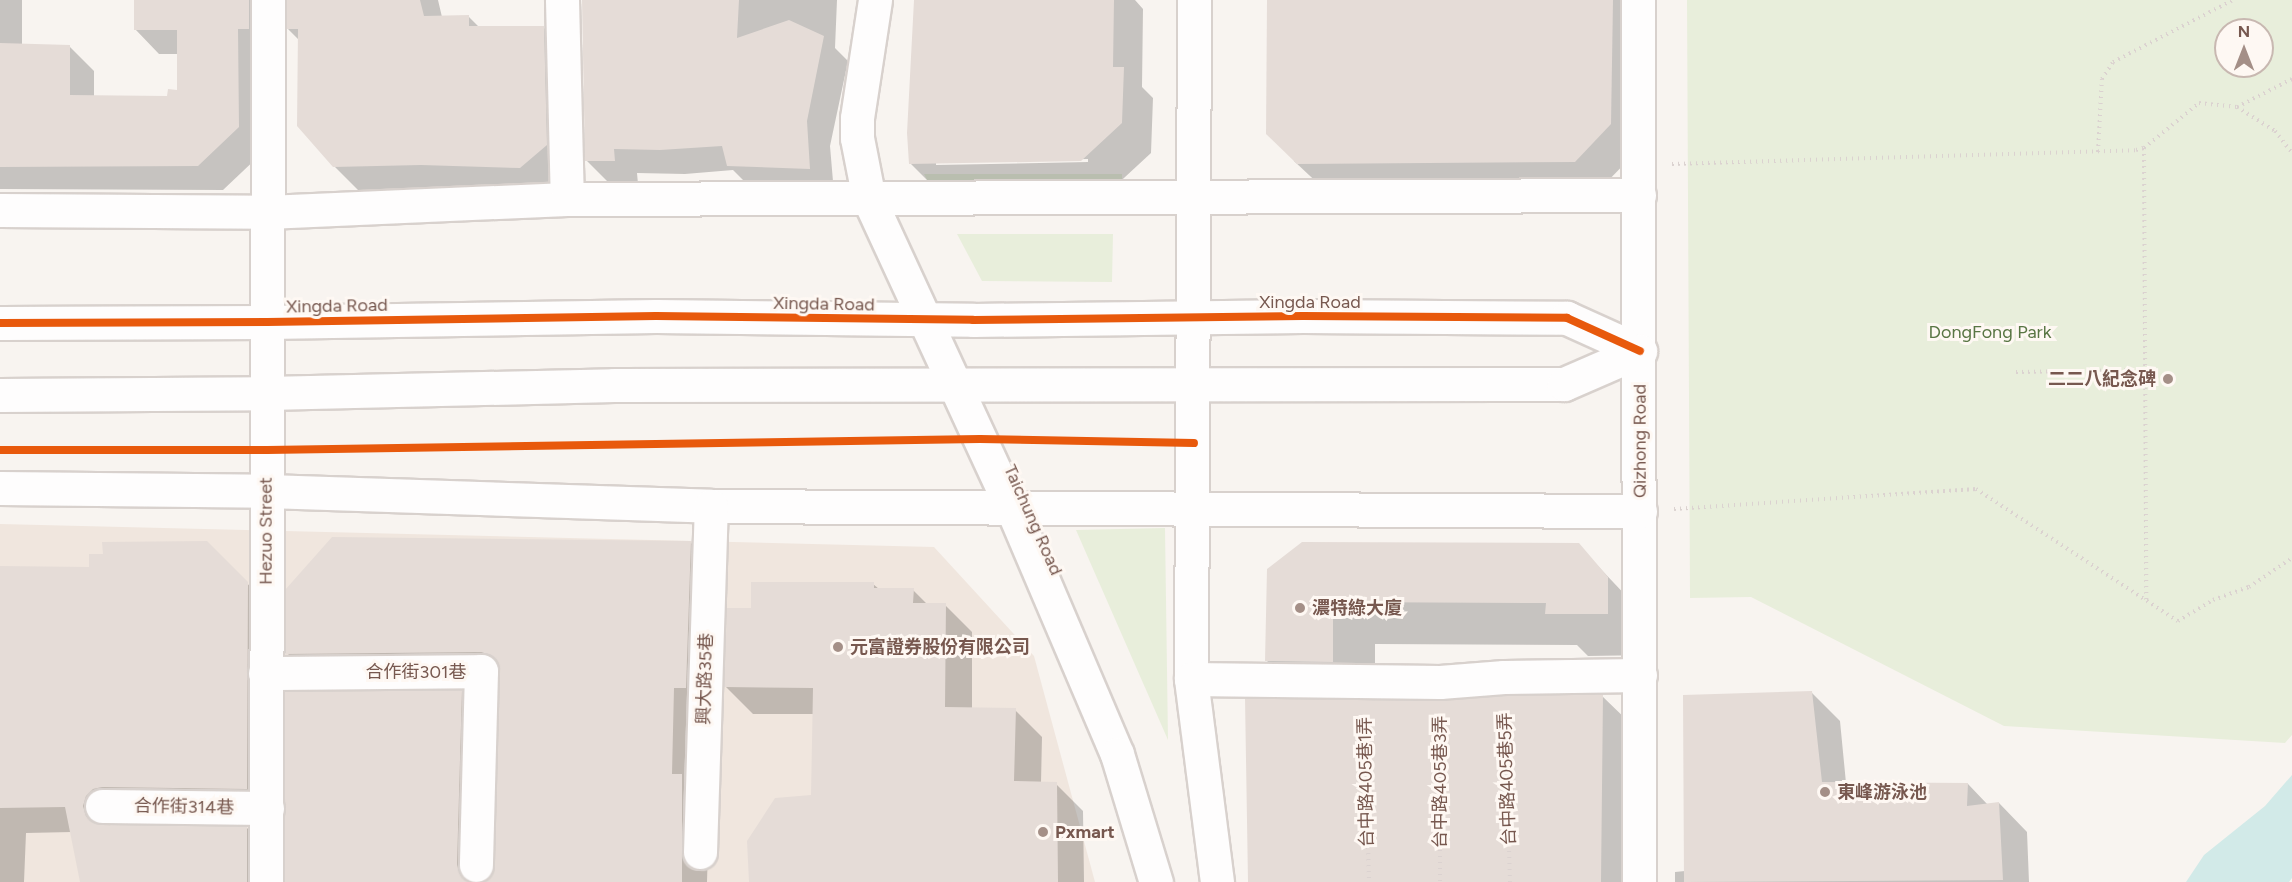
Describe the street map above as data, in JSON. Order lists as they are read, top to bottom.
{
  "streets": {
    "street": [
      "Xingda Road",
      "Qizhong Road",
      "Taichung Road",
      "Hezuo Street",
      "合作街301巷",
      "興大路35巷",
      "合作街314巷"
    ],
    "path": ["台中路405巷5弄", "台中路405巷1弄", "台中路405巷3弄"]
  },
  "crossings": [
    ["Xingda Road", "Qizhong Road"],
    ["Xingda Road", "Taichung Road"],
    ["Xingda Road", "Hezuo Street"],
    ["Hezuo Street", "合作街301巷"],
    ["Hezuo Street", "合作街314巷"]
  ],
  "parks": ["DongFong Park"],
  "places": [
    "二二八紀念碑",
    "濃特綠大廈",
    "元富證券股份有限公司",
    "東峰游泳池",
    "Pxmart"
  ],
  "north": "top"
}
